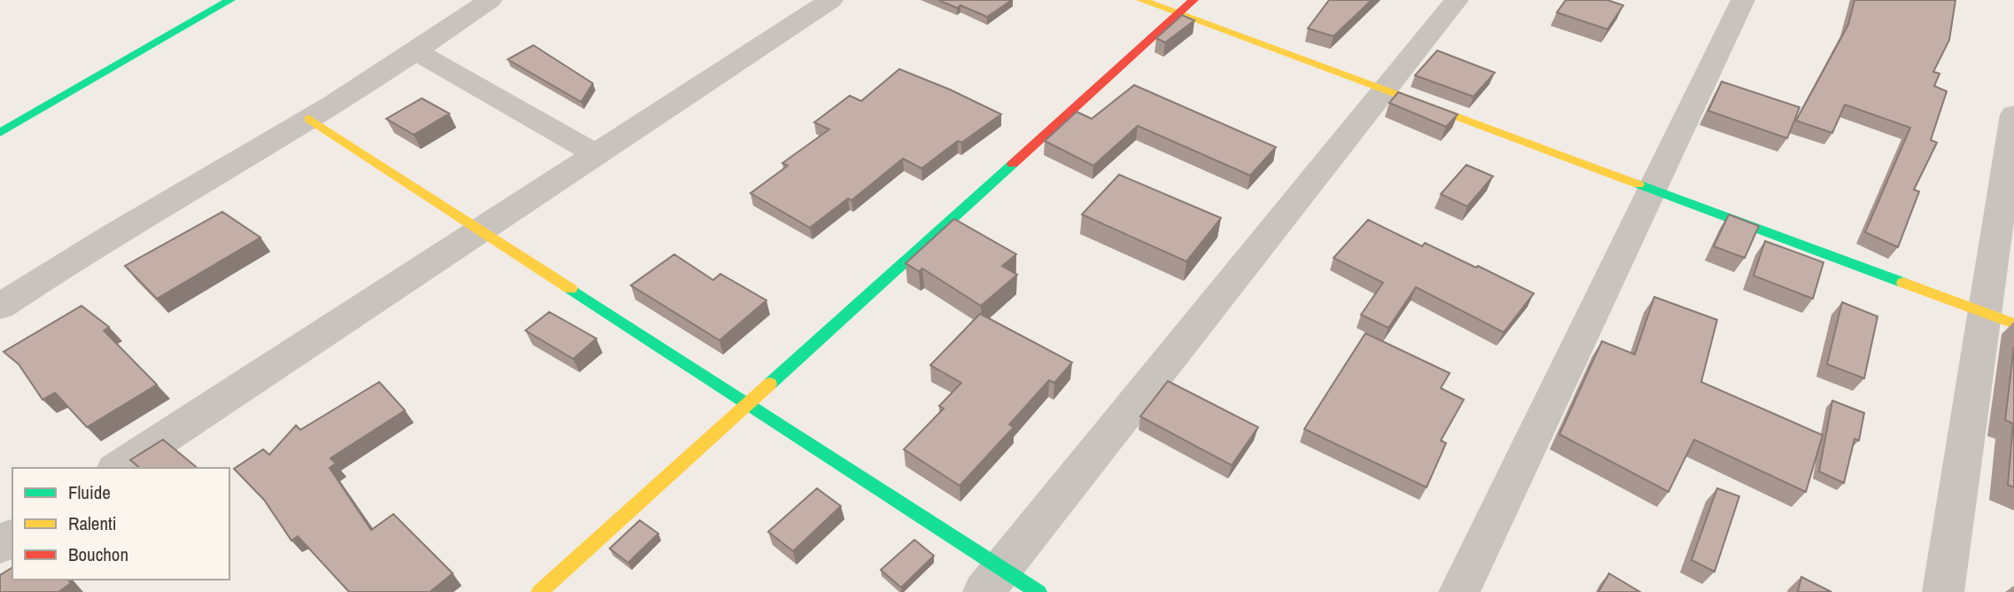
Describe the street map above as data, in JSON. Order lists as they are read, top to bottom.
{
  "legend": ["Fluide", "Ralenti", "Bouchon"]
}
